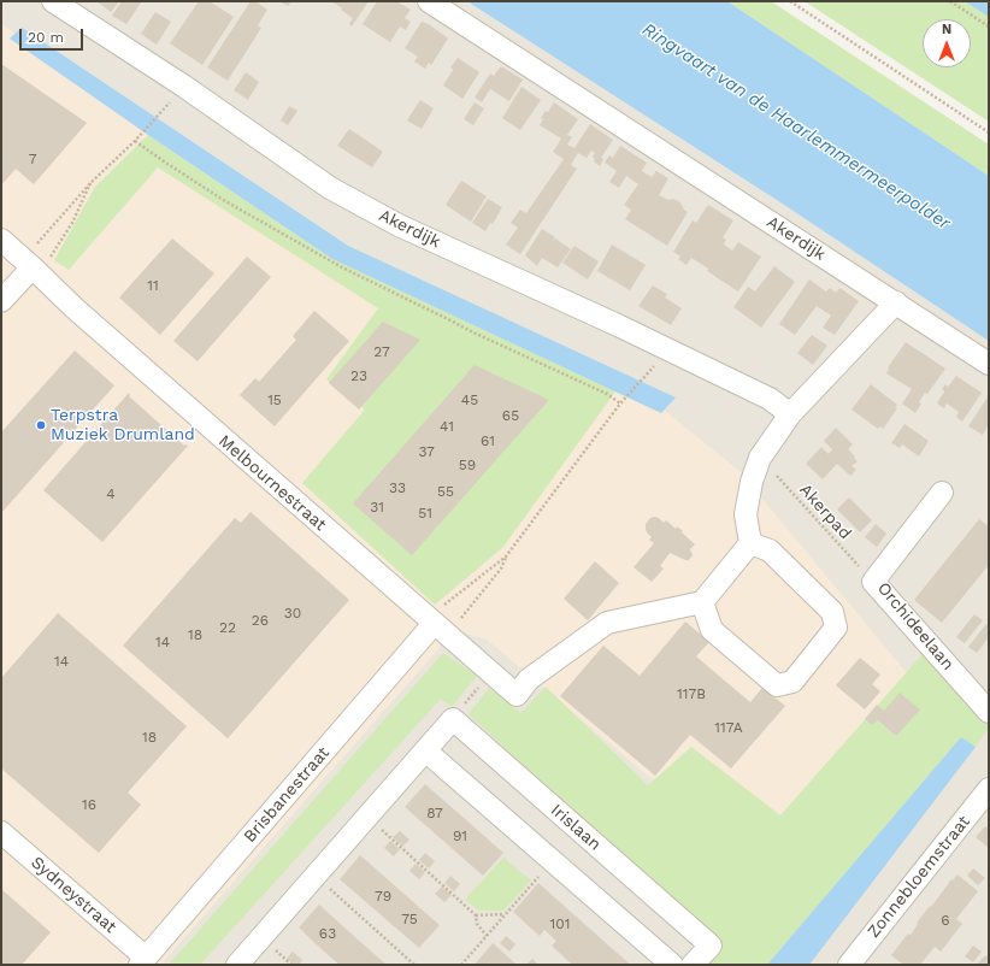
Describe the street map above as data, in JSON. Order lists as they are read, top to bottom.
{
  "streets": {
    "street": [
      "Akerdijk",
      "Melbournestraat",
      "Orchideelaan",
      "Brisbanestraat",
      "Irislaan",
      "Zonnebloemstraat",
      "Sydneystraat"
    ],
    "path": ["Akerpad"]
  },
  "crossings": [
    ["Melbournestraat", "Brisbanestraat"],
    ["Akerpad", "Orchideelaan"],
    ["Brisbanestraat", "Sydneystraat"]
  ],
  "water": ["Ringvaart van de Haarlemmermeerpolder"],
  "places": ["Terpstra Muziek Drumland"],
  "house_numbers": [
    "7",
    "11",
    "27",
    "23",
    "15",
    "45",
    "65",
    "41",
    "61",
    "37",
    "59",
    "33",
    "55",
    "4",
    "31",
    "51",
    "30",
    "26",
    "22",
    "18",
    "14",
    "14",
    "117B",
    "117A",
    "18",
    "16",
    "87",
    "91",
    "79",
    "75",
    "6",
    "101",
    "63"
  ],
  "scale_bar": "20 m",
  "north": "top"
}
